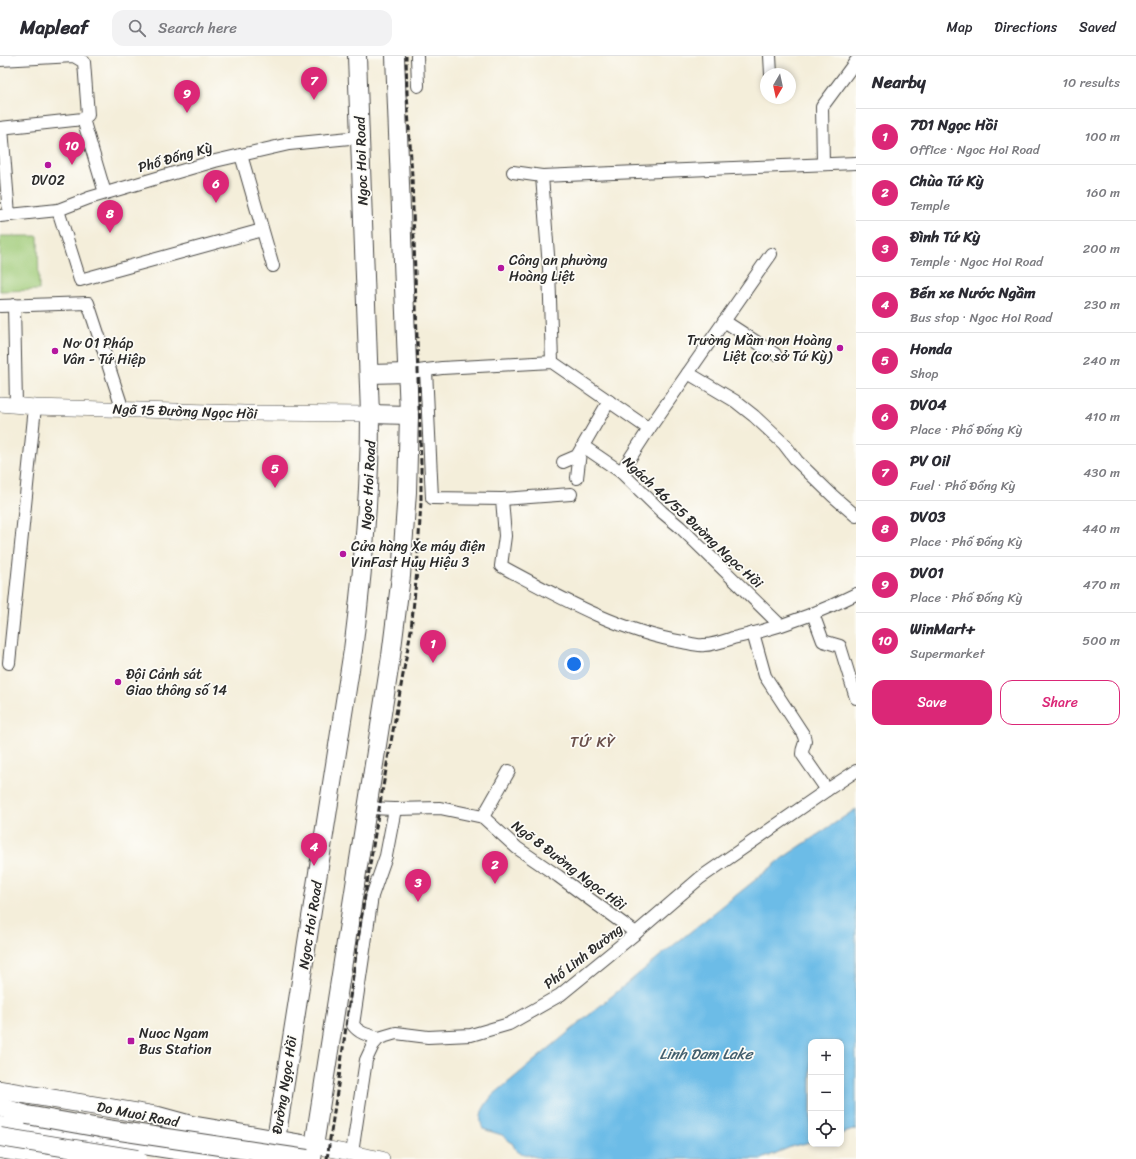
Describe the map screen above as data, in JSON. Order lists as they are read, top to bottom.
{
  "streets": {
    "highway": ["Ngoc Hoi Road", "Đường Ngọc Hồi", "Do Muoi Road"],
    "main road": ["Ngõ 15 Đường Ngọc Hồi"],
    "street": [
      "Phố Đống Kỳ",
      "Ngách 46/55 Đường Ngọc Hồi",
      "Ngõ 8 Đường Ngọc Hồi",
      "Phố Linh Đường"
    ]
  },
  "crossings": [
    ["Phố Đống Kỳ", "Ngoc Hoi Road"],
    ["Ngoc Hoi Road", "Ngõ 15 Đường Ngọc Hồi"],
    ["Ngoc Hoi Road", "Đường Ngọc Hồi"],
    ["Ngõ 15 Đường Ngọc Hồi", "Đường Ngọc Hồi"],
    ["Ngõ 8 Đường Ngọc Hồi", "Phố Linh Đường"],
    ["Đường Ngọc Hồi", "Do Muoi Road"]
  ],
  "districts": ["TỨ KỲ"],
  "water": ["Linh Dam Lake"],
  "places": {
    "other": [
      "DV02",
      "Công an phường Hoàng Liệt",
      "Trường Mầm non Hoàng Liệt (cơ sở Tứ Kỳ)",
      "Nơ 01 Pháp Vân - Tứ Hiệp",
      "Cửa hàng Xe máy điện VinFast Huy Hiệu 3",
      "Đội Cảnh sát Giao thông số 14"
    ],
    "transit": ["Nuoc Ngam Bus Station"]
  },
  "north": "bottom",
  "page": {
    "header": "Mapleaf",
    "search": "Search here",
    "nav": ["Map", "Directions", "Saved"],
    "heading": ["Nearby", "10 results"],
    "pins": [
      "7",
      "9",
      "10",
      "6",
      "8",
      "5",
      "1",
      "4",
      "2",
      "3"
    ],
    "list": [
      {
        "mark": "1",
        "name": "7D1 Ngọc Hồi",
        "note": "Office · Ngoc Hoi Road",
        "value": "100 m"
      },
      {
        "mark": "2",
        "name": "Chùa Tứ Kỳ",
        "note": "Temple",
        "value": "160 m"
      },
      {
        "mark": "3",
        "name": "Đình Tứ Kỳ",
        "note": "Temple · Ngoc Hoi Road",
        "value": "200 m"
      },
      {
        "mark": "4",
        "name": "Bến xe Nước Ngầm",
        "note": "Bus stop · Ngoc Hoi Road",
        "value": "230 m"
      },
      {
        "mark": "5",
        "name": "Honda",
        "note": "Shop",
        "value": "240 m"
      },
      {
        "mark": "6",
        "name": "DV04",
        "note": "Place · Phố Đống Kỳ",
        "value": "410 m"
      },
      {
        "mark": "7",
        "name": "PV Oil",
        "note": "Fuel · Phố Đống Kỳ",
        "value": "430 m"
      },
      {
        "mark": "8",
        "name": "DV03",
        "note": "Place · Phố Đống Kỳ",
        "value": "440 m"
      },
      {
        "mark": "9",
        "name": "DV01",
        "note": "Place · Phố Đống Kỳ",
        "value": "470 m"
      },
      {
        "mark": "10",
        "name": "WinMart+",
        "note": "Supermarket",
        "value": "500 m"
      }
    ],
    "buttons": ["Save", "Share"],
    "map_buttons": ["+", "−"]
  }
}
